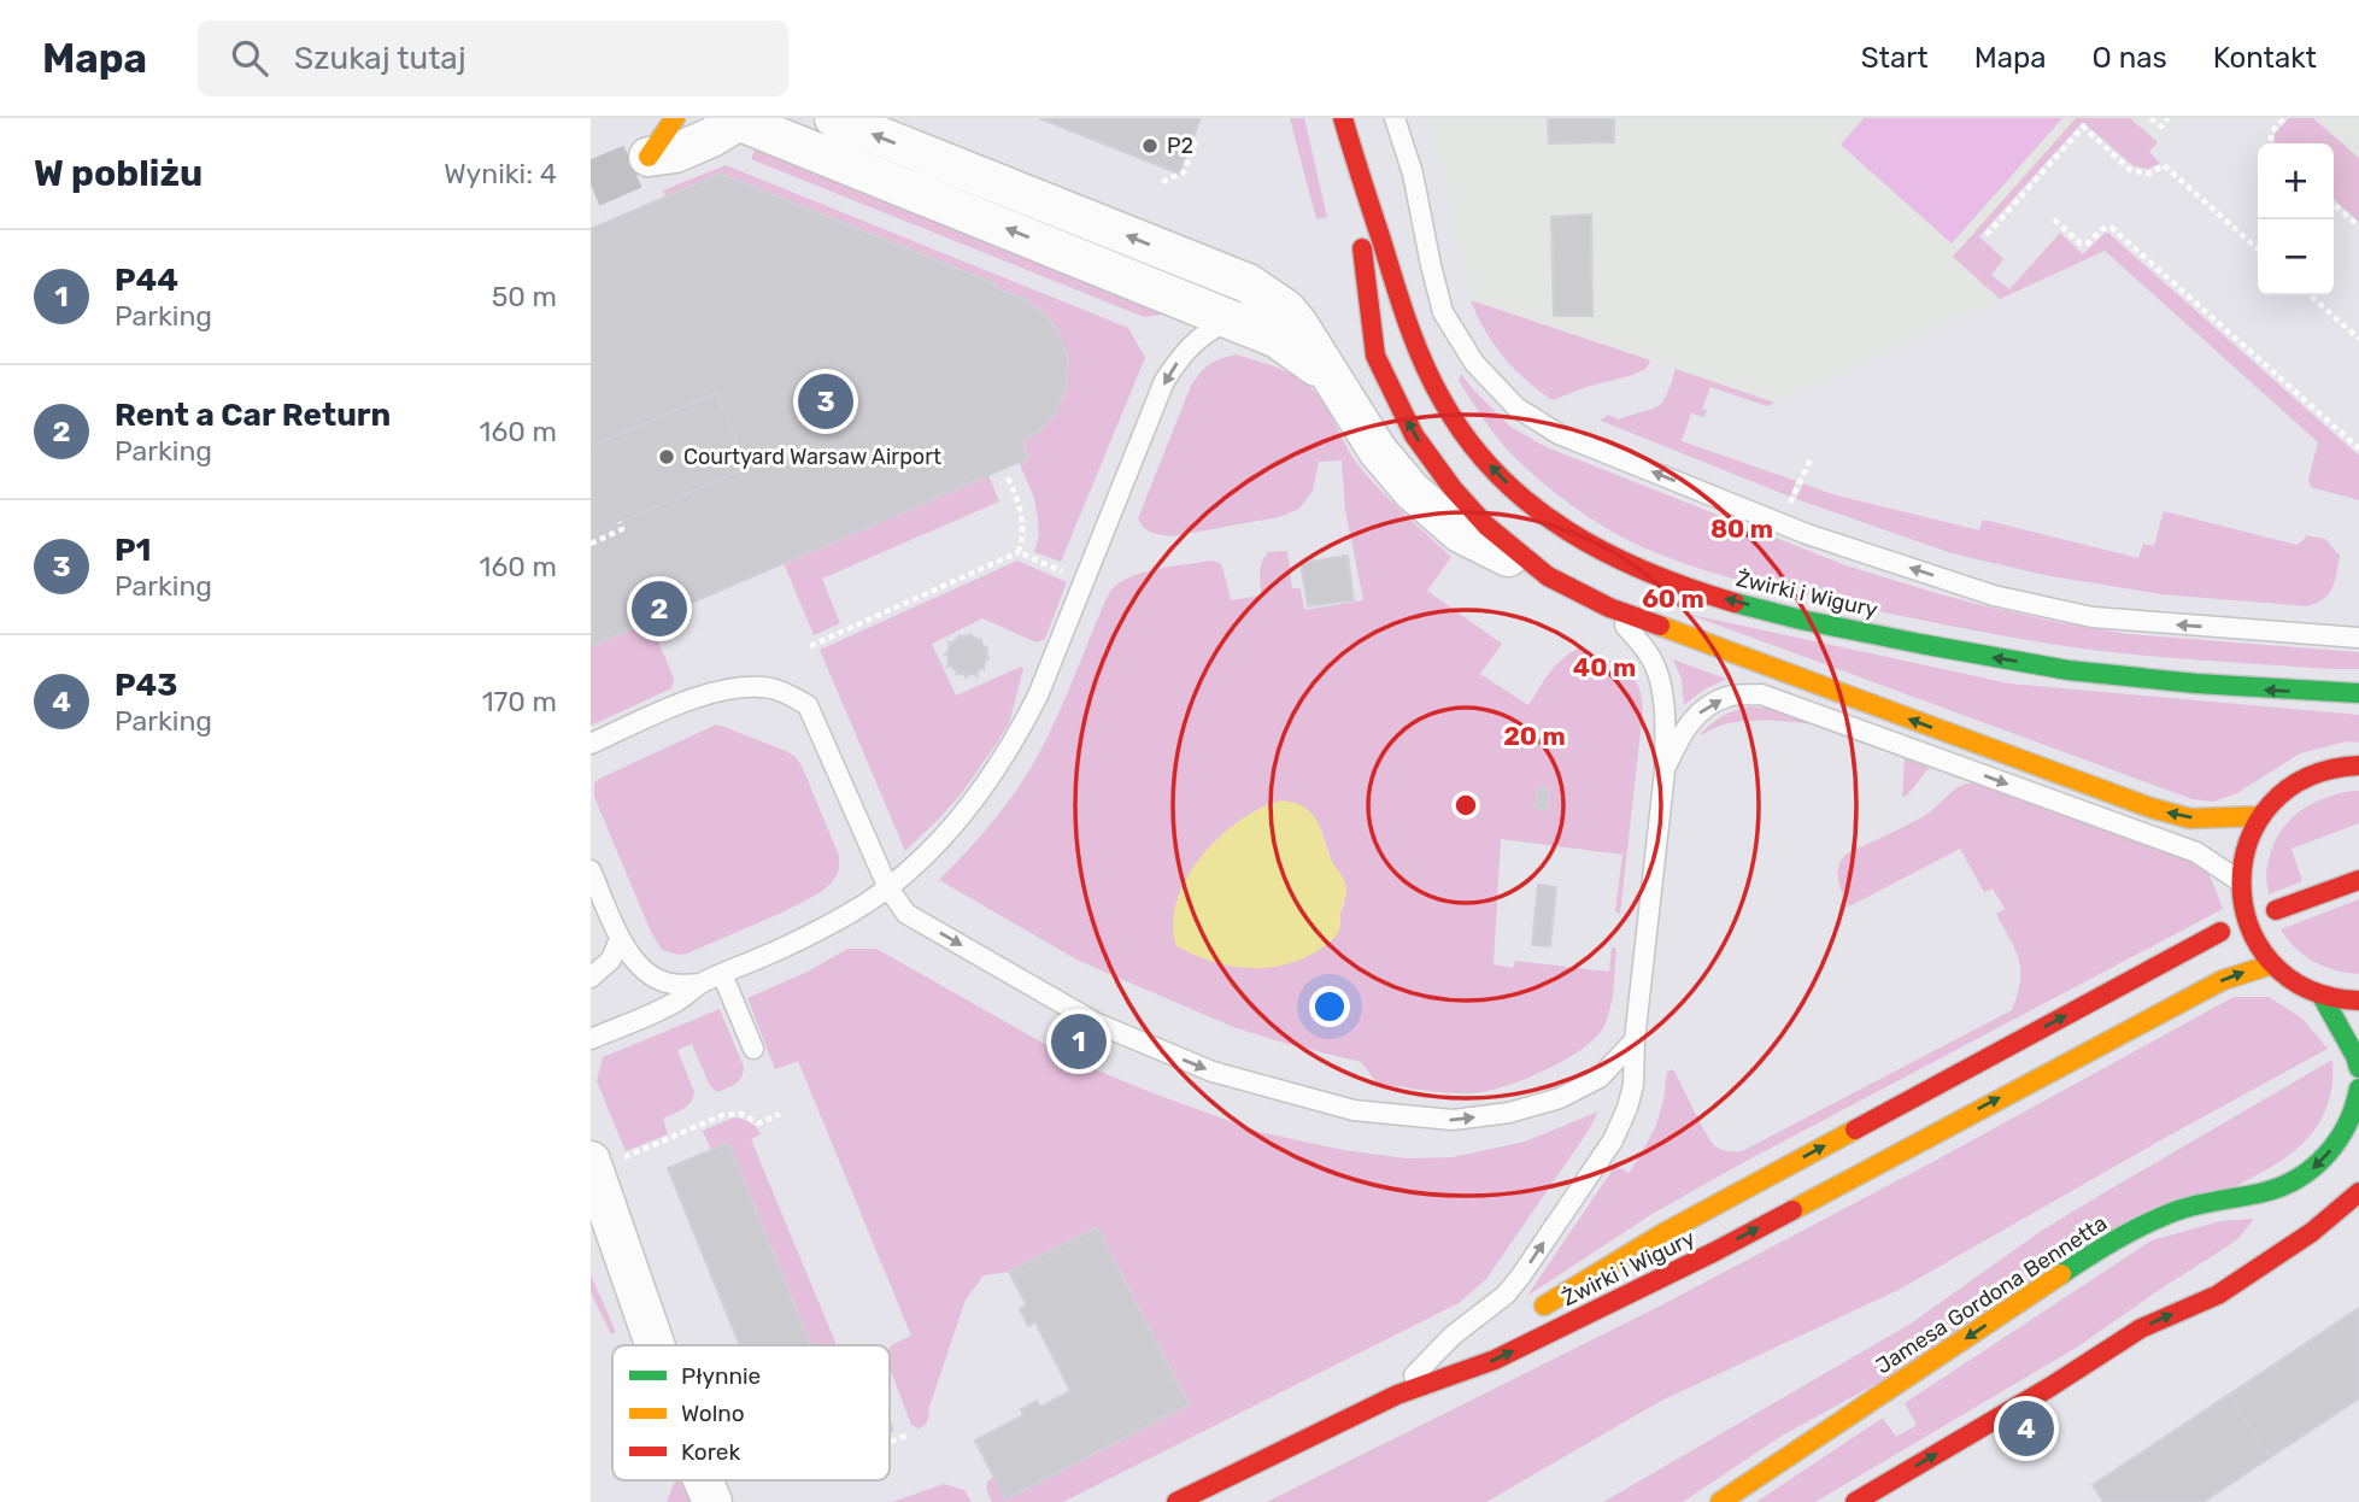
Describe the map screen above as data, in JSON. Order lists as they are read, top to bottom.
{
  "streets": {
    "street": ["Żwirki i Wigury", "Jamesa Gordona Bennetta"]
  },
  "places": ["P2", "Courtyard Warsaw Airport"],
  "legend": ["Płynnie", "Wolno", "Korek"],
  "page": {
    "header": "Mapa",
    "search": "Szukaj tutaj",
    "nav": [
      "Start",
      "Mapa",
      "O nas",
      "Kontakt"
    ],
    "heading": ["W pobliżu", "Wyniki: 4"],
    "map_buttons": ["+", "−"],
    "list": [
      {
        "mark": "1",
        "name": "P44",
        "note": "Parking",
        "value": "50 m"
      },
      {
        "mark": "2",
        "name": "Rent a Car Return",
        "note": "Parking",
        "value": "160 m"
      },
      {
        "mark": "3",
        "name": "P1",
        "note": "Parking",
        "value": "160 m"
      },
      {
        "mark": "4",
        "name": "P43",
        "note": "Parking",
        "value": "170 m"
      }
    ],
    "pins": [
      "3",
      "2",
      "1",
      "4"
    ]
  },
  "rings": [
    "80 m",
    "60 m",
    "40 m",
    "20 m"
  ]
}
